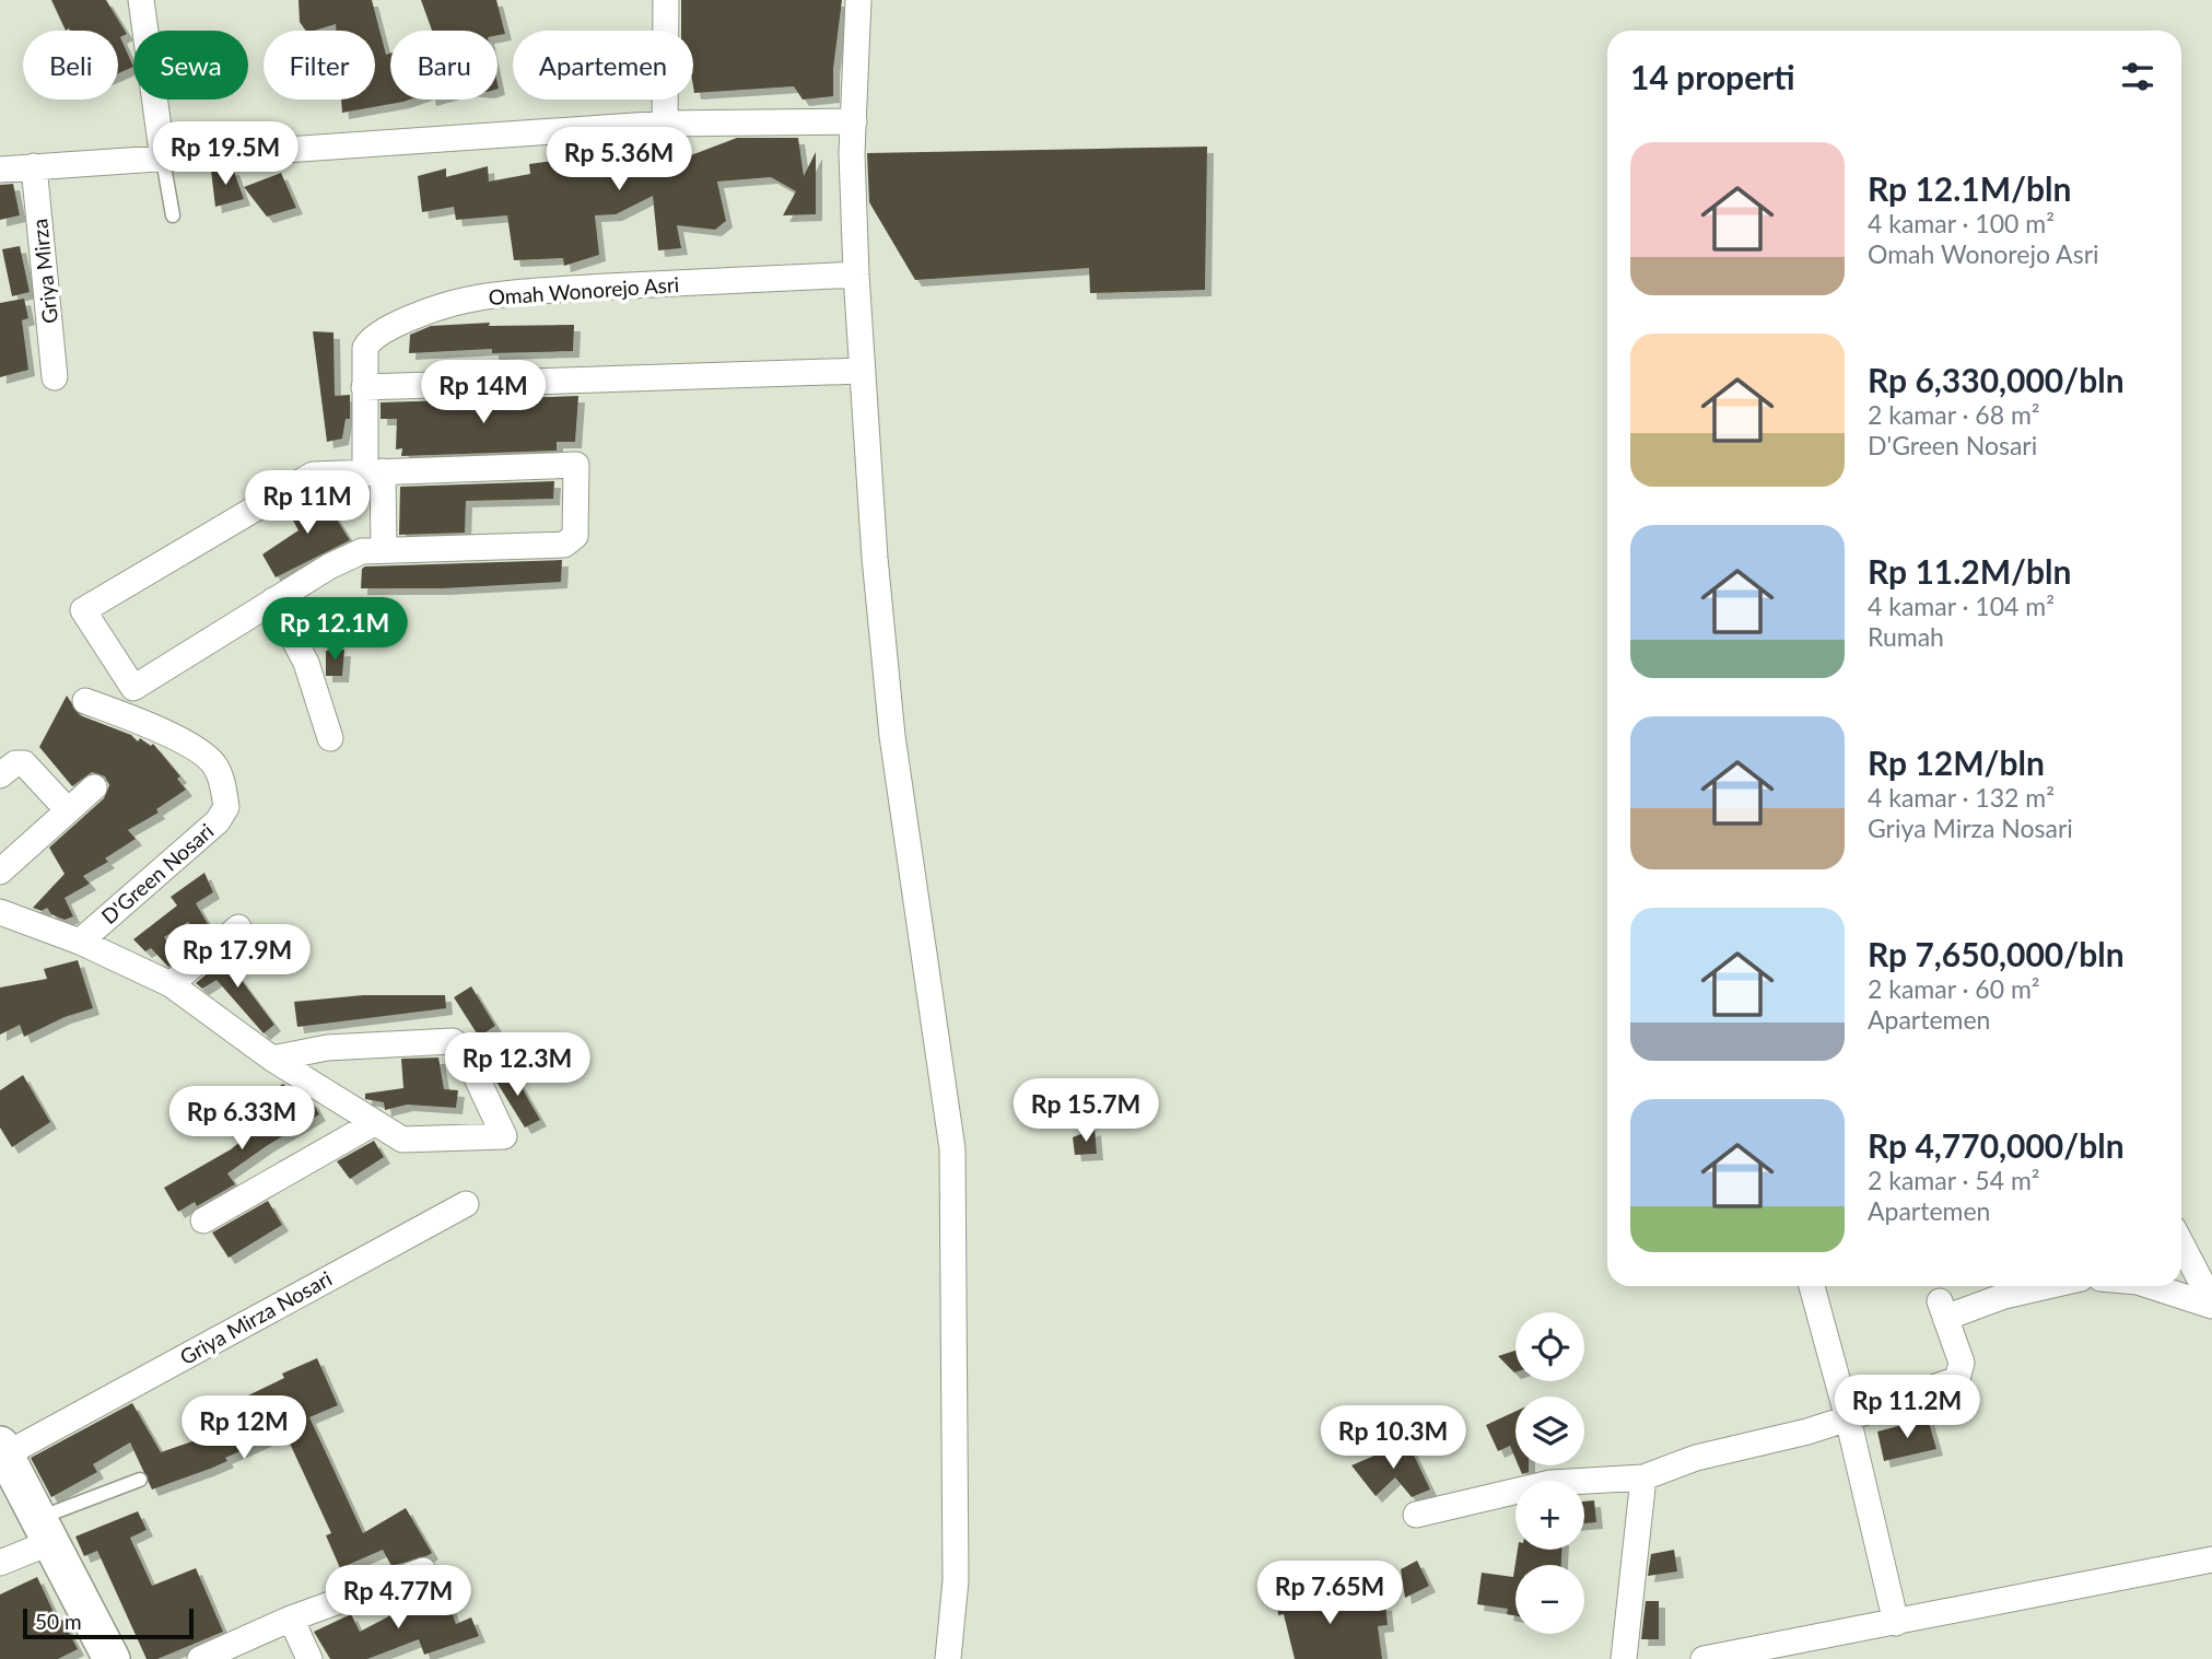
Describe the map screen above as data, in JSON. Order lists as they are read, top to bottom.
{
  "streets": {
    "street": [
      "Griya Mirza",
      "Omah Wonorejo Asri",
      "D'Green Nosari",
      "Griya Mirza Nosari"
    ]
  },
  "scale_bar": "50 m",
  "page": {
    "chip": [
      "Beli",
      "Sewa",
      "Filter",
      "Baru",
      "Apartemen"
    ],
    "heading": "14 properti",
    "price": [
      "Rp 19.5M",
      "Rp 5.36M",
      "Rp 14M",
      "Rp 11M",
      "Rp 12.1M",
      "Rp 17.9M",
      "Rp 12.3M",
      "Rp 15.7M",
      "Rp 6.33M",
      "Rp 11.2M",
      "Rp 12M",
      "Rp 10.3M",
      "Rp 7.65M",
      "Rp 4.77M"
    ],
    "list": [
      {
        "name": "Rp 12.1M/bln",
        "note": "4 kamar · 100 m² · Omah Wonorejo Asri"
      },
      {
        "name": "Rp 6,330,000/bln",
        "note": "2 kamar · 68 m² · D'Green Nosari"
      },
      {
        "name": "Rp 11.2M/bln",
        "note": "4 kamar · 104 m² · Rumah"
      },
      {
        "name": "Rp 12M/bln",
        "note": "4 kamar · 132 m² · Griya Mirza Nosari"
      },
      {
        "name": "Rp 7,650,000/bln",
        "note": "2 kamar · 60 m² · Apartemen"
      },
      {
        "name": "Rp 4,770,000/bln",
        "note": "2 kamar · 54 m² · Apartemen"
      }
    ],
    "map_buttons": ["+", "−"],
    "scale": "50 m"
  }
}
